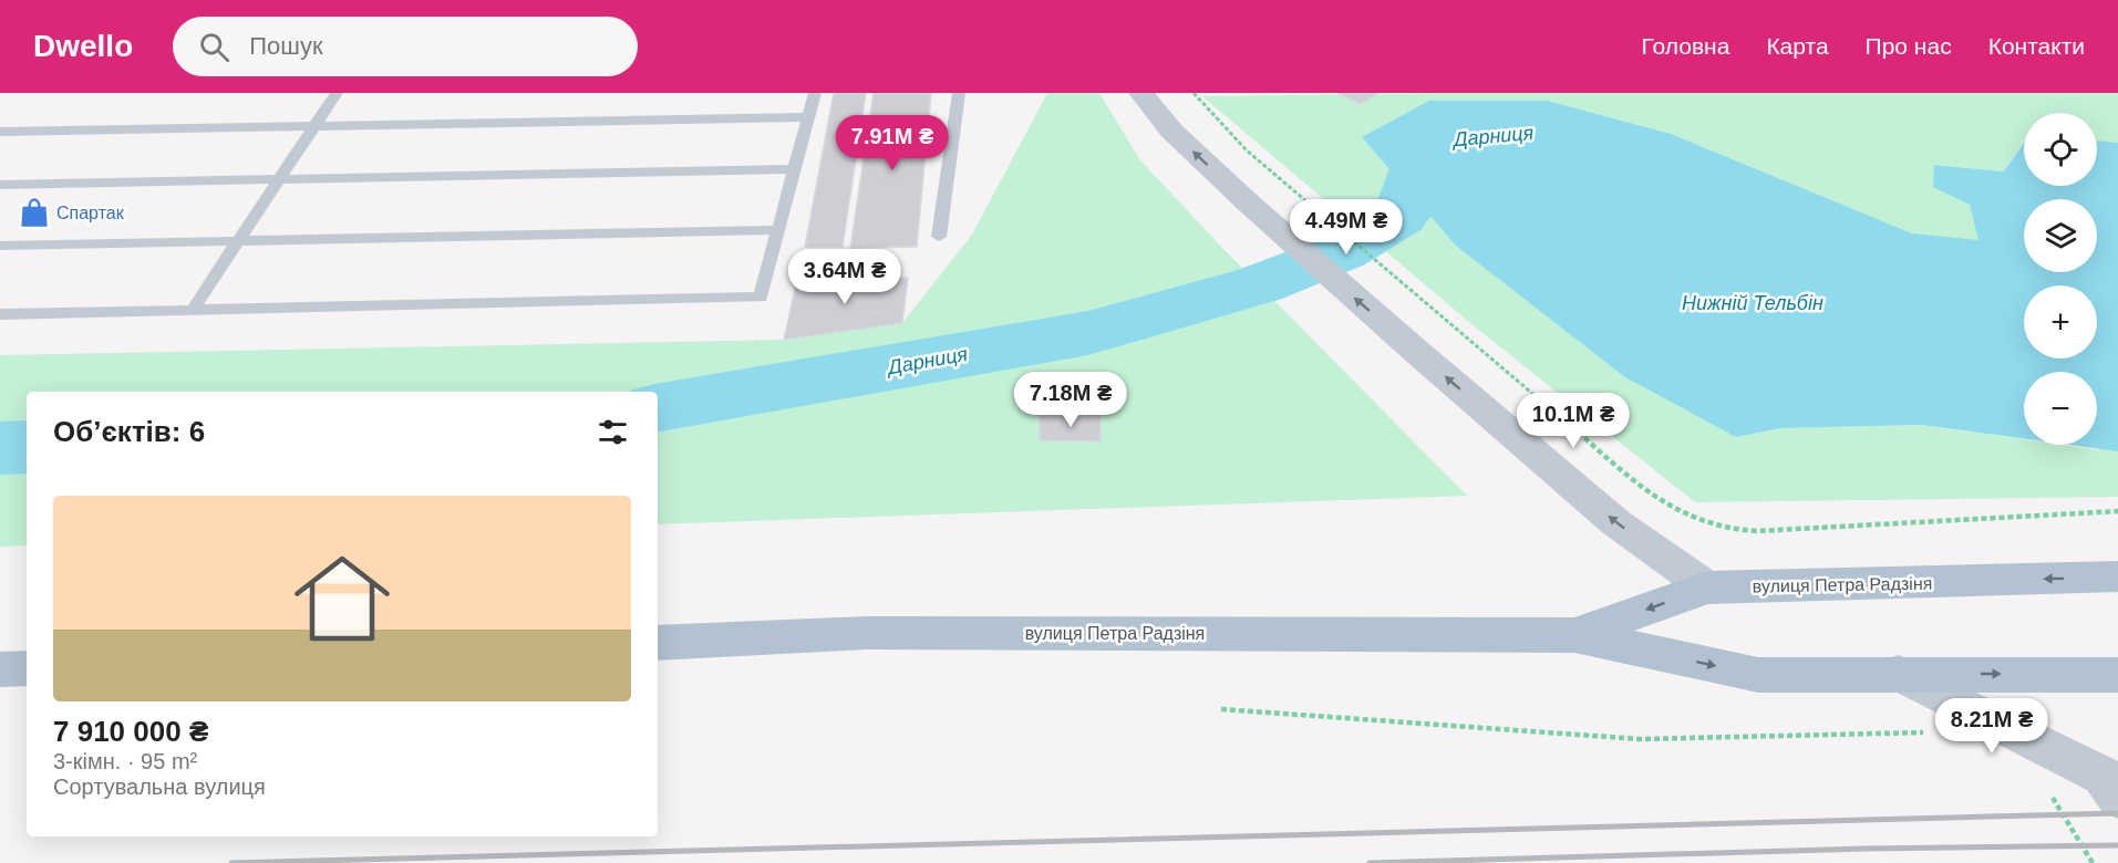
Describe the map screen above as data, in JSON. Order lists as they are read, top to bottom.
{
  "streets": {
    "main road": ["вулиця Петра Радзіня"]
  },
  "water": ["Дарниця", "Нижній Тельбін"],
  "places": {
    "shop": ["Спартак"]
  },
  "page": {
    "header": "Dwello",
    "search": "Пошук",
    "nav": [
      "Головна",
      "Карта",
      "Про нас",
      "Контакти"
    ],
    "map_buttons": ["+", "−"],
    "price": [
      "7.91M ₴",
      "4.49M ₴",
      "3.64M ₴",
      "7.18M ₴",
      "10.1M ₴",
      "8.21M ₴"
    ],
    "heading": "Об’єктів: 6",
    "list": [
      {
        "name": "7 910 000 ₴",
        "note": "3-кімн. · 95 m² · Сортувальна вулиця"
      }
    ]
  }
}
